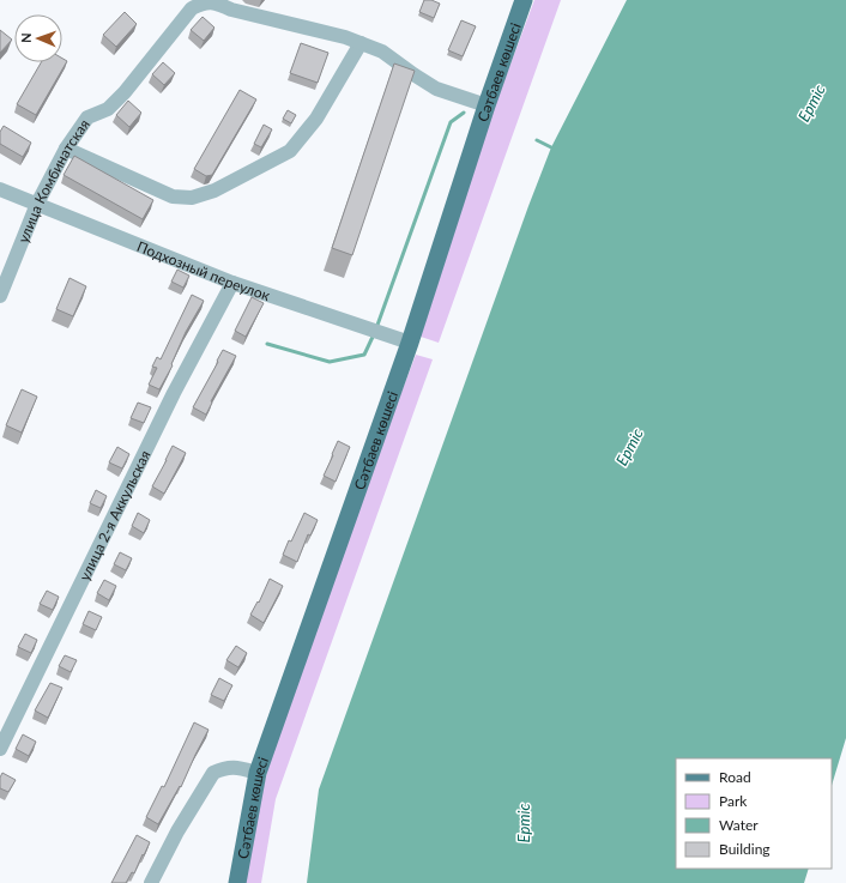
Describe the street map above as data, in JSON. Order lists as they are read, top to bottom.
{
  "streets": {
    "main road": ["Сәтбаев көшесі"],
    "street": ["улица Комбинатская", "Подхозный переулок", "улица 2-я Аккульская"]
  },
  "crossings": [
    ["Сәтбаев көшесі", "Подхозный переулок"],
    ["улица Комбинатская", "Подхозный переулок"],
    ["Подхозный переулок", "улица 2-я Аккульская"]
  ],
  "water": ["Ертіс"],
  "legend": [
    "Road",
    "Park",
    "Water",
    "Building"
  ],
  "north": "left"
}
